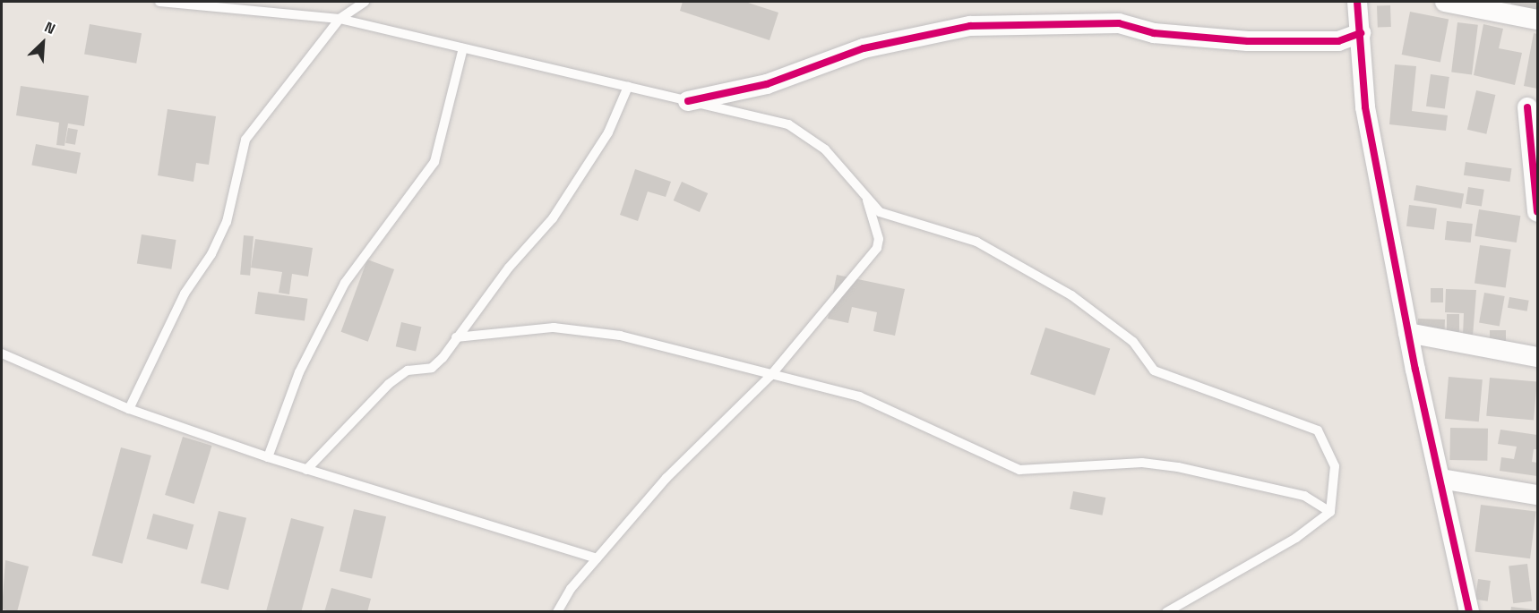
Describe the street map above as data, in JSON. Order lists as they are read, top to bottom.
{
  "north": "top right"
}
